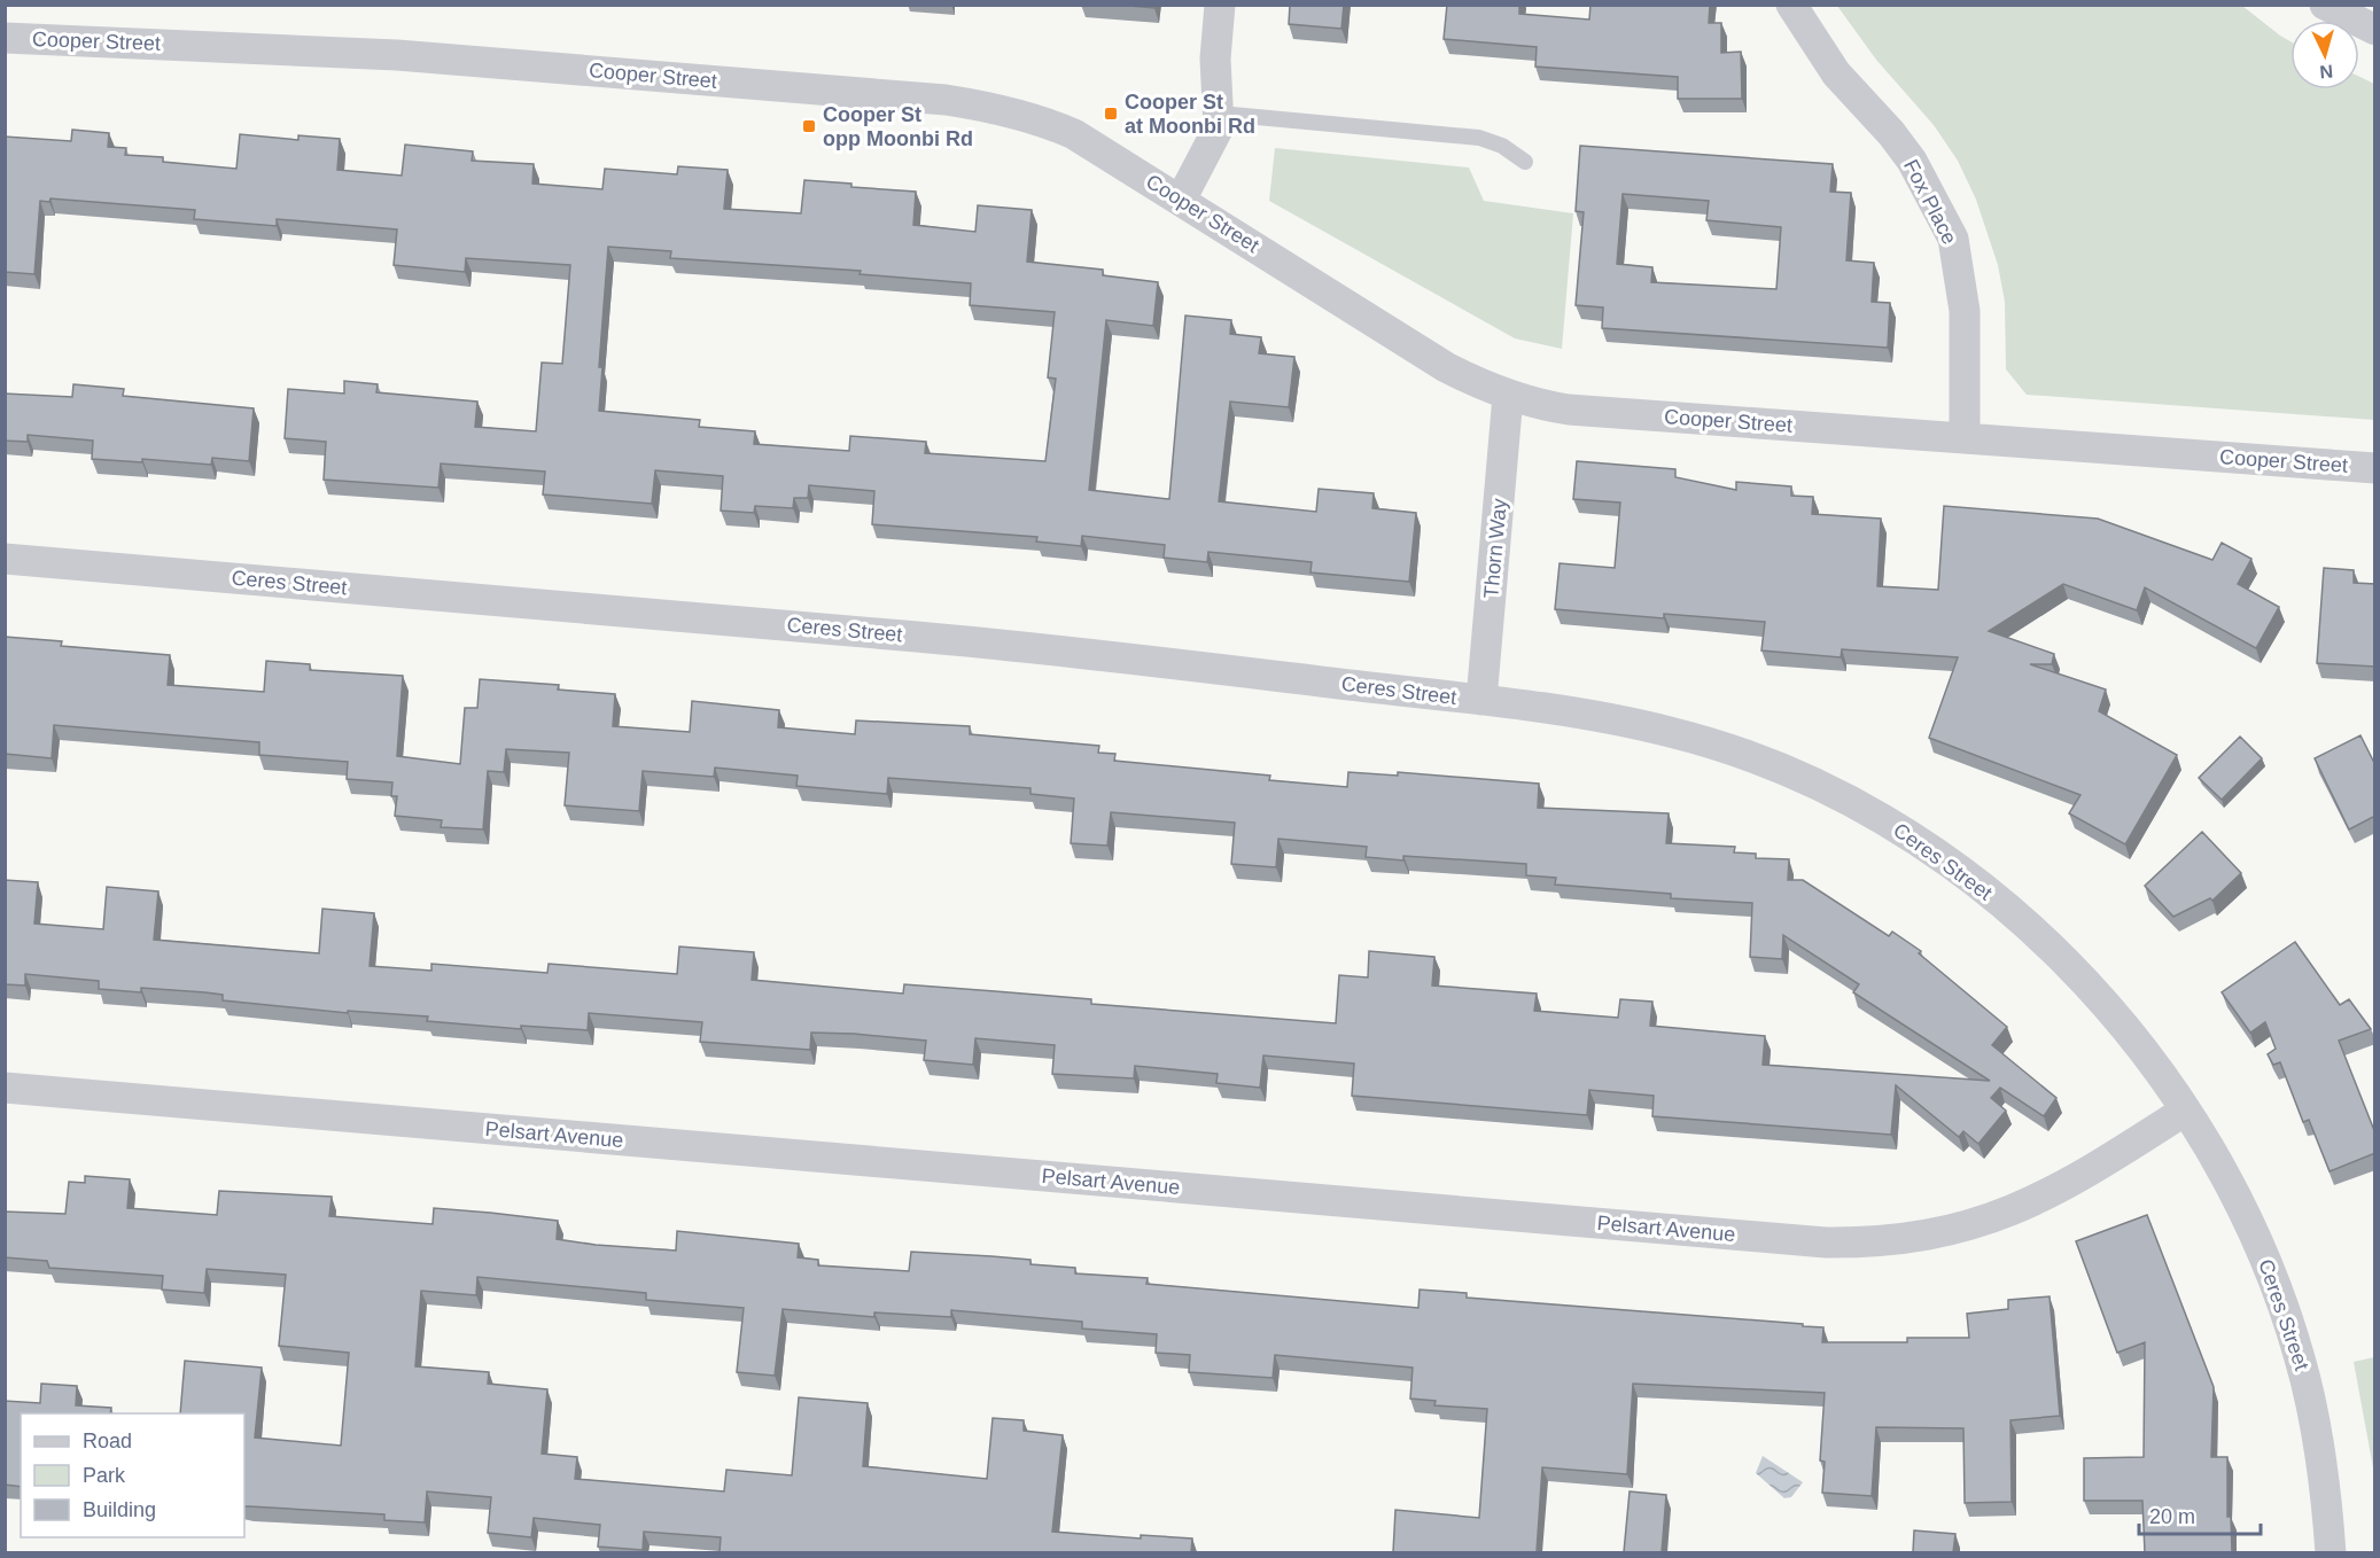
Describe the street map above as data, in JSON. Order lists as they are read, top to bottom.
{
  "streets": {
    "street": [
      "Cooper Street",
      "Fox Place",
      "Thorn Way",
      "Ceres Street",
      "Pelsart Avenue"
    ]
  },
  "crossings": [
    ["Cooper Street", "Fox Place"],
    ["Cooper Street", "Thorn Way"],
    ["Thorn Way", "Ceres Street"],
    ["Ceres Street", "Pelsart Avenue"]
  ],
  "places": {
    "transit": ["Cooper St at Moonbi Rd", "Cooper St opp Moonbi Rd"]
  },
  "legend": ["Road", "Park", "Building"],
  "scale_bar": "20 m",
  "north": "bottom"
}
